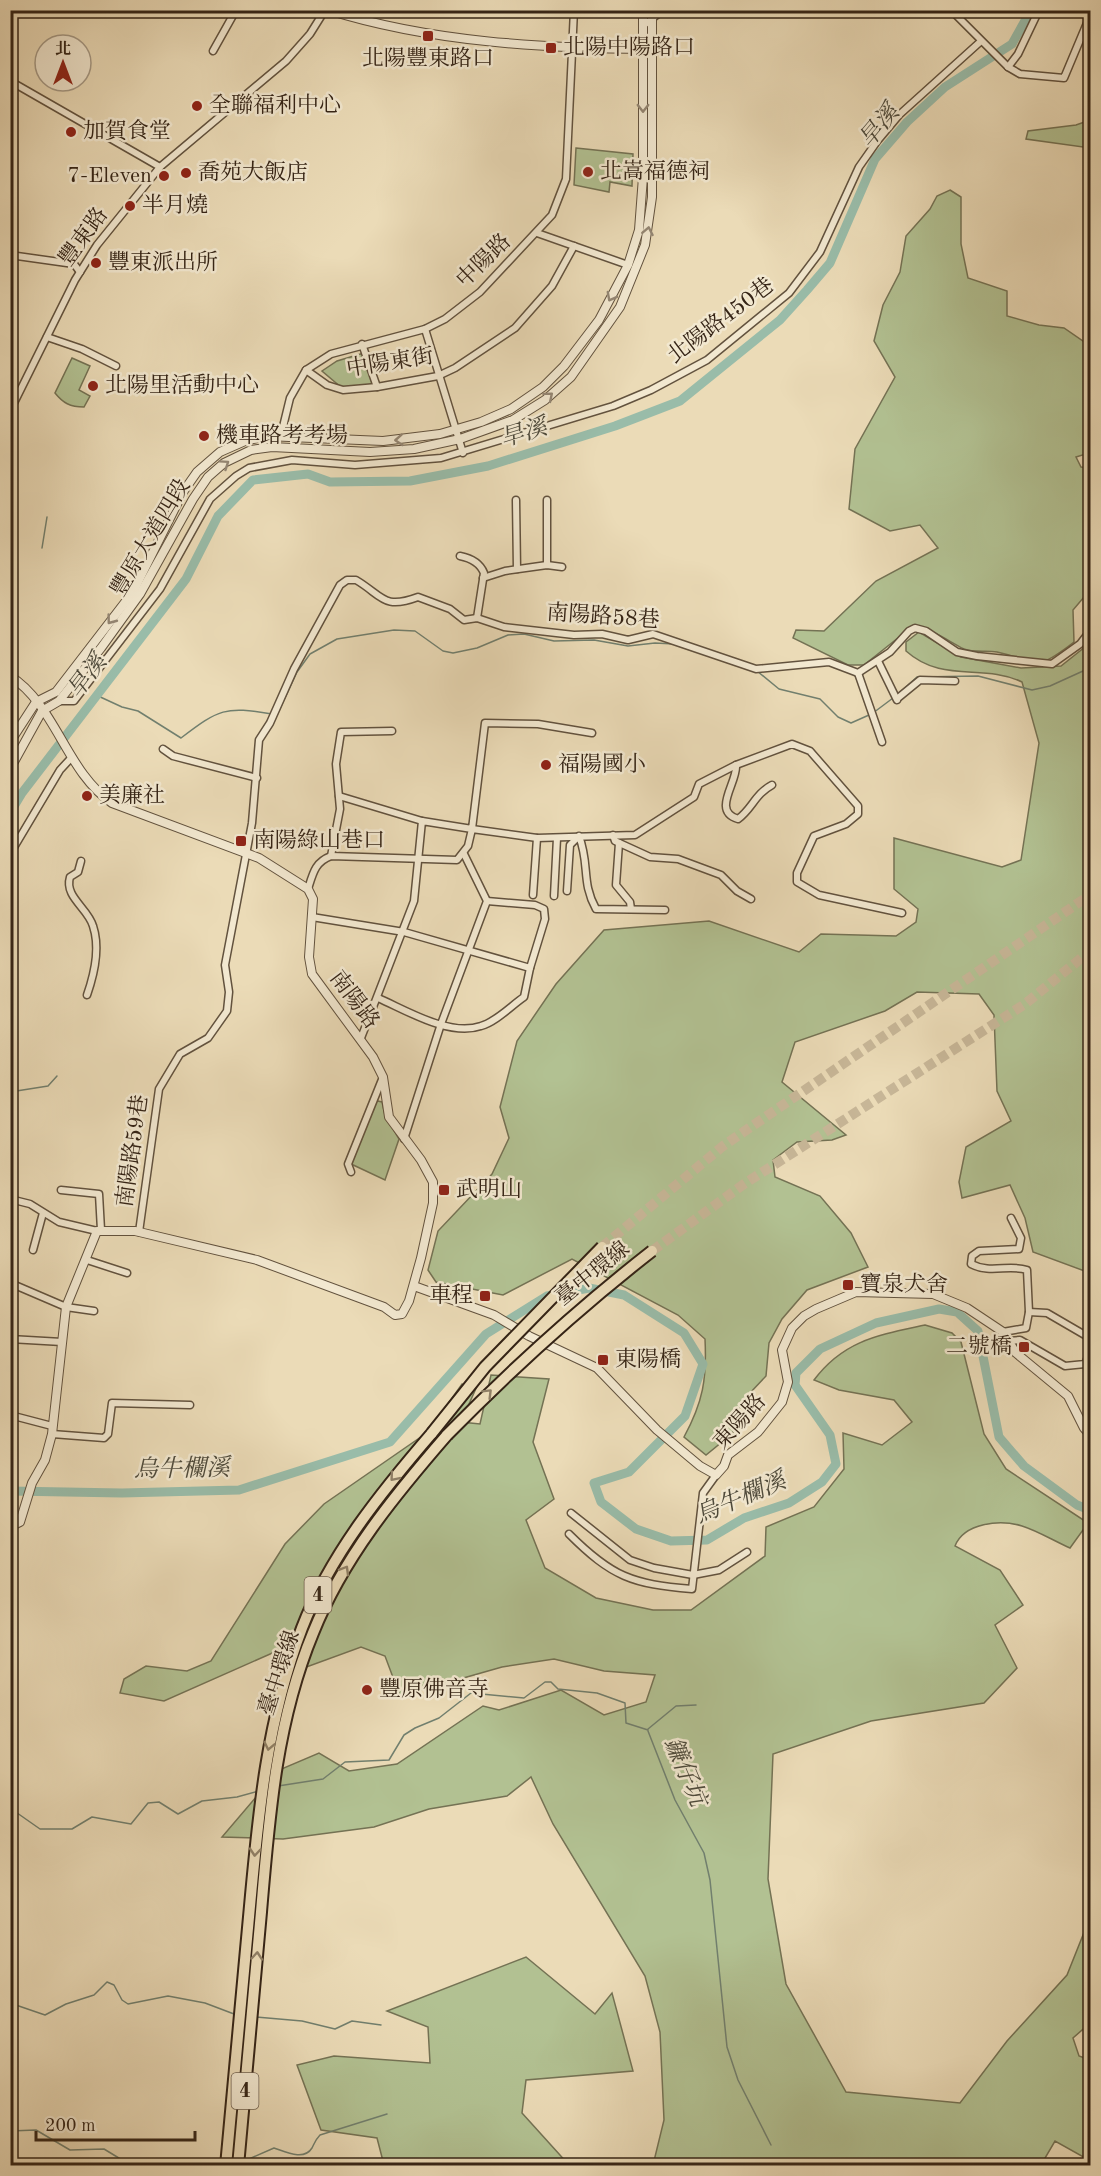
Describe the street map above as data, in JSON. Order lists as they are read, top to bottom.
{
  "streets": {
    "highway": ["臺中環線", "4"],
    "street": [
      "豐東路",
      "中陽路",
      "北陽路450巷",
      "中陽東街",
      "豐原大道四段",
      "南陽路58巷",
      "南陽路",
      "南陽路59巷",
      "東陽路"
    ]
  },
  "crossings": [
    ["中陽路", "中陽東街"],
    ["中陽路", "豐原大道四段"],
    ["北陽路450巷", "豐原大道四段"],
    ["南陽路58巷", "南陽路59巷"],
    ["南陽路", "南陽路59巷"],
    ["南陽路", "東陽路"]
  ],
  "water": ["旱溪", "烏牛欄溪", "鐮仔坑"],
  "places": {
    "transit": [
      "北陽豐東路口",
      "北陽中陽路口",
      "南陽綠山巷口",
      "武明山",
      "寶泉犬舍",
      "車程",
      "二號橋",
      "東陽橋"
    ],
    "other": [
      "全聯福利中心",
      "加賀食堂",
      "北嵩福德祠",
      "喬苑大飯店",
      "7-Eleven",
      "半月燒",
      "豐東派出所",
      "北陽里活動中心",
      "機車路考考場",
      "福陽國小",
      "美廉社",
      "豐原佛音寺"
    ]
  },
  "scale_bar": "200 m",
  "north": "top"
}
